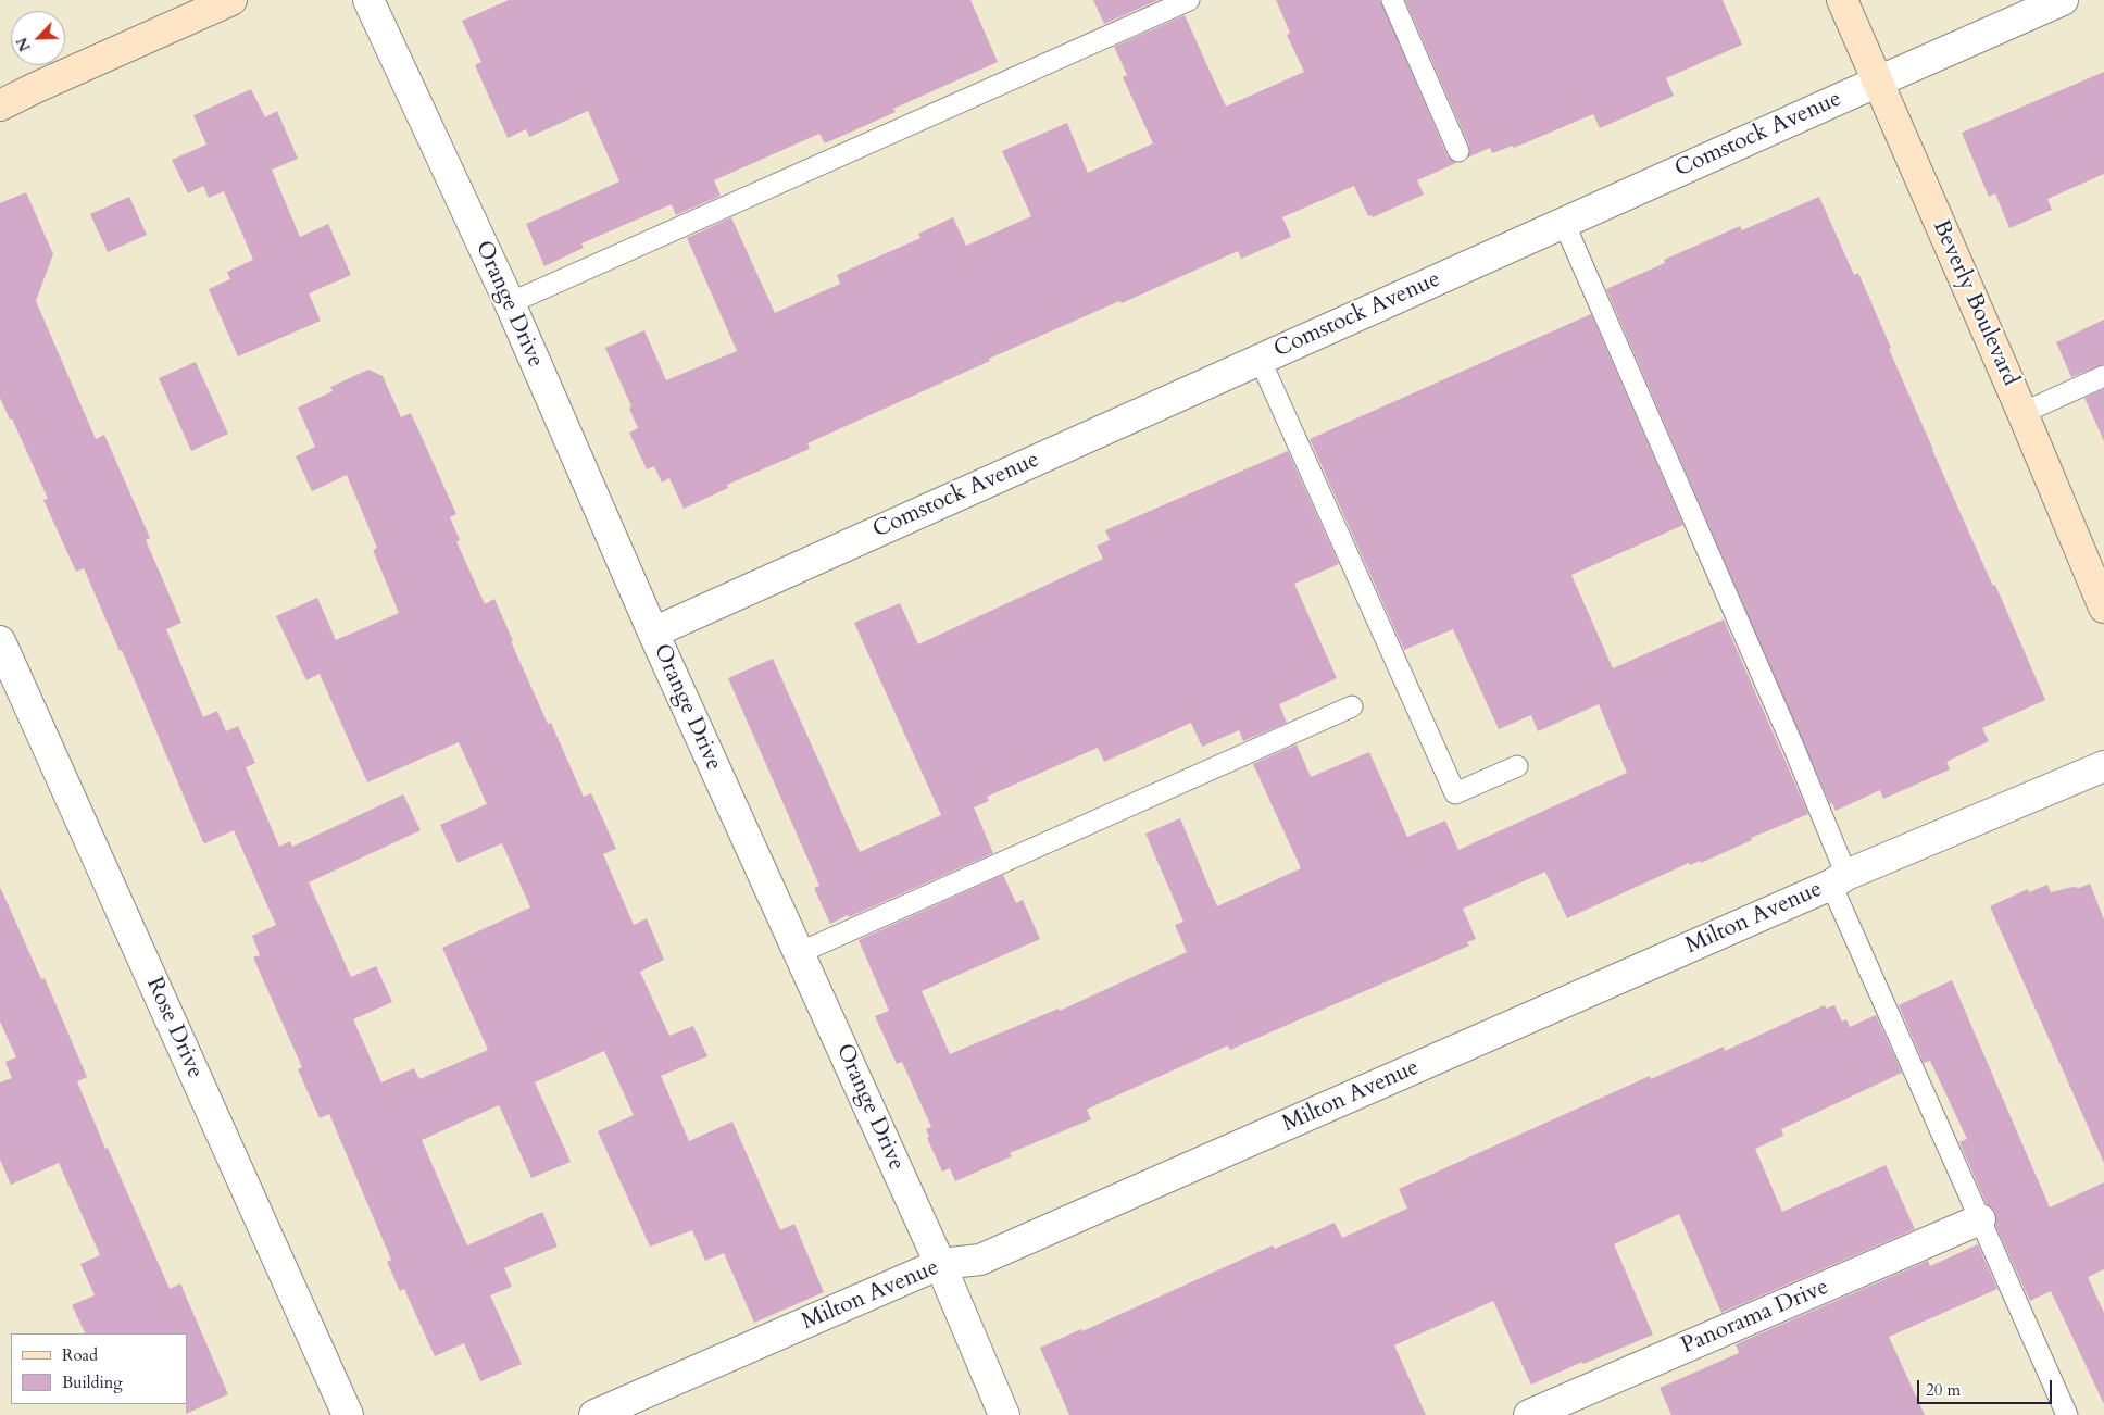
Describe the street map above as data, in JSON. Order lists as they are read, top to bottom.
{
  "streets": {
    "street": [
      "Comstock Avenue",
      "Beverly Boulevard",
      "Orange Drive",
      "Milton Avenue",
      "Rose Drive",
      "Panorama Drive"
    ]
  },
  "crossings": [
    ["Comstock Avenue", "Beverly Boulevard"],
    ["Comstock Avenue", "Orange Drive"],
    ["Orange Drive", "Milton Avenue"]
  ],
  "legend": ["Road", "Building"],
  "scale_bar": "20 m",
  "north": "bottom left"
}
